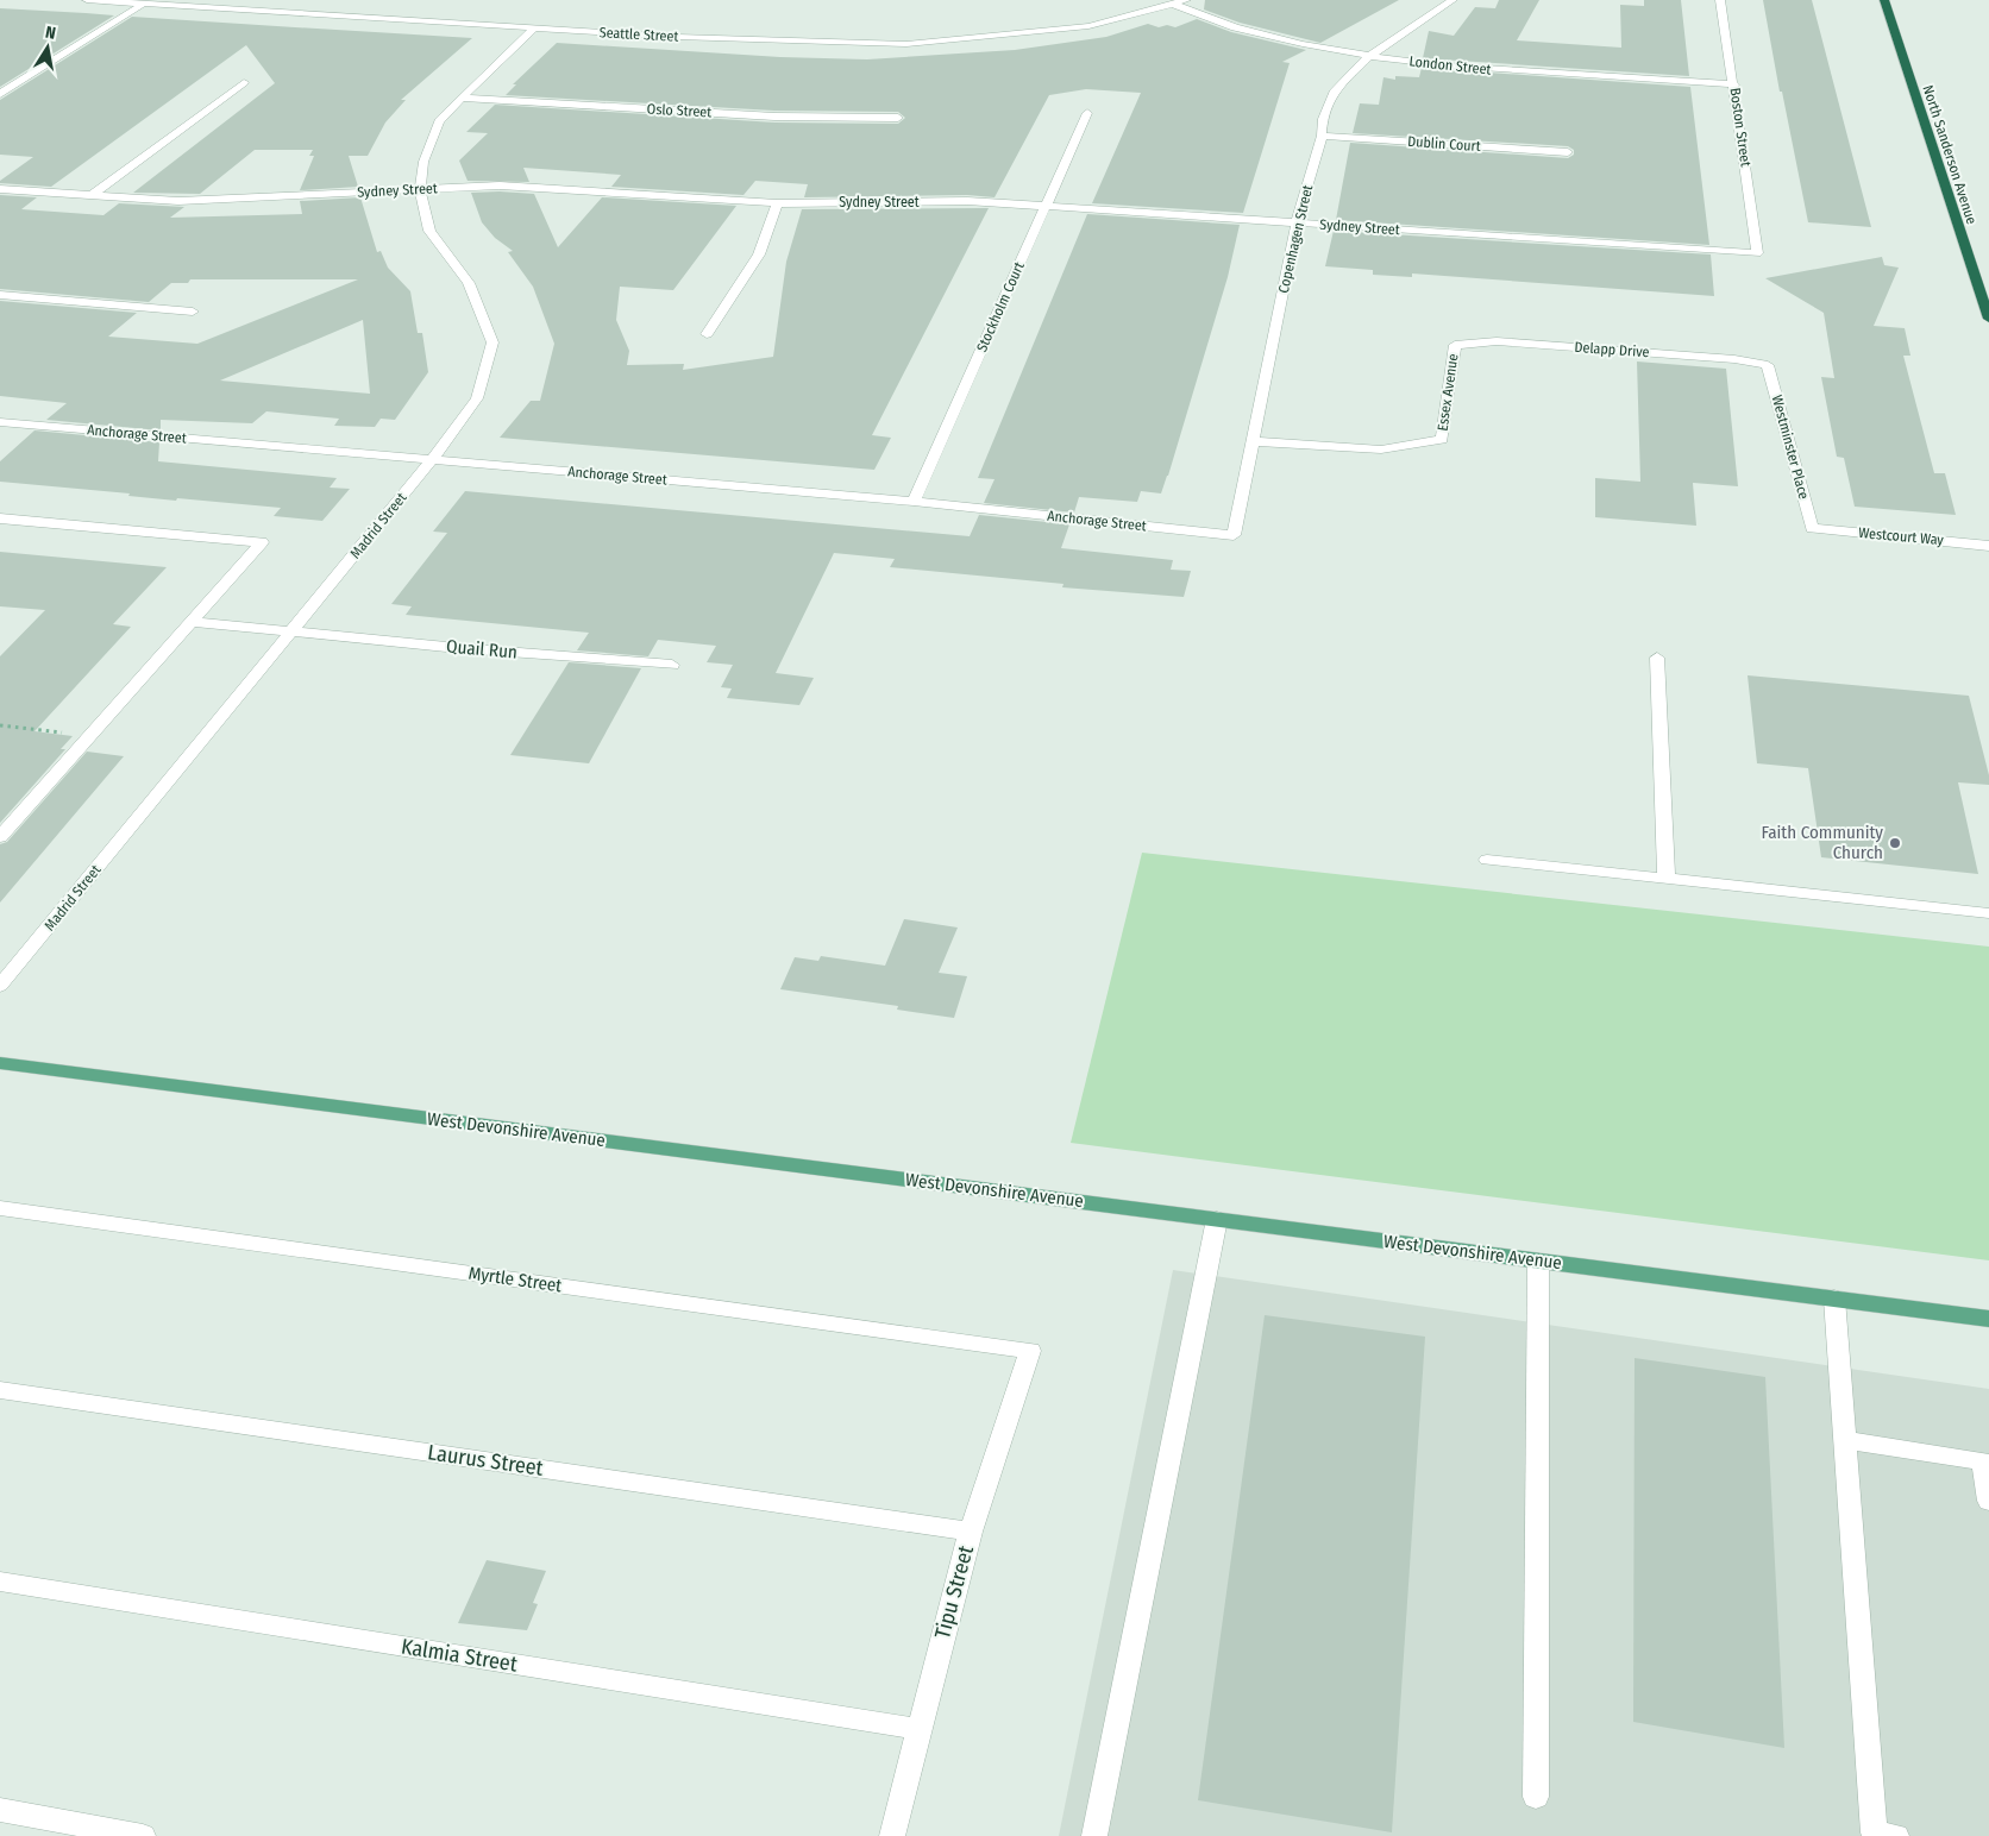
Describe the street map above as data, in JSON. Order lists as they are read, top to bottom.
{
  "streets": {
    "highway": ["North Sanderson Avenue"],
    "main road": ["West Devonshire Avenue"],
    "street": [
      "Seattle Street",
      "London Street",
      "Oslo Street",
      "Boston Street",
      "Dublin Court",
      "Sydney Street",
      "Copenhagen Street",
      "Stockholm Court",
      "Delapp Drive",
      "Essex Avenue",
      "Anchorage Street",
      "Westminster Place",
      "Madrid Street",
      "Westcourt Way",
      "Quail Run",
      "Myrtle Street",
      "Laurus Street",
      "Tipu Street",
      "Kalmia Street"
    ]
  },
  "crossings": [
    ["Seattle Street", "London Street"],
    ["Seattle Street", "Madrid Street"],
    ["London Street", "Boston Street"],
    ["London Street", "Copenhagen Street"],
    ["Oslo Street", "Madrid Street"],
    ["Boston Street", "Sydney Street"],
    ["Dublin Court", "Copenhagen Street"],
    ["Sydney Street", "Copenhagen Street"],
    ["Sydney Street", "Stockholm Court"],
    ["Sydney Street", "Madrid Street"],
    ["Copenhagen Street", "Essex Avenue"],
    ["Copenhagen Street", "Anchorage Street"],
    ["Stockholm Court", "Anchorage Street"],
    ["Delapp Drive", "Essex Avenue"],
    ["Delapp Drive", "Westminster Place"],
    ["Anchorage Street", "Madrid Street"],
    ["Westminster Place", "Westcourt Way"],
    ["Madrid Street", "Quail Run"],
    ["Myrtle Street", "Tipu Street"],
    ["Laurus Street", "Tipu Street"],
    ["Tipu Street", "Kalmia Street"]
  ],
  "places": ["Faith Community Church"],
  "north": "top"
}
